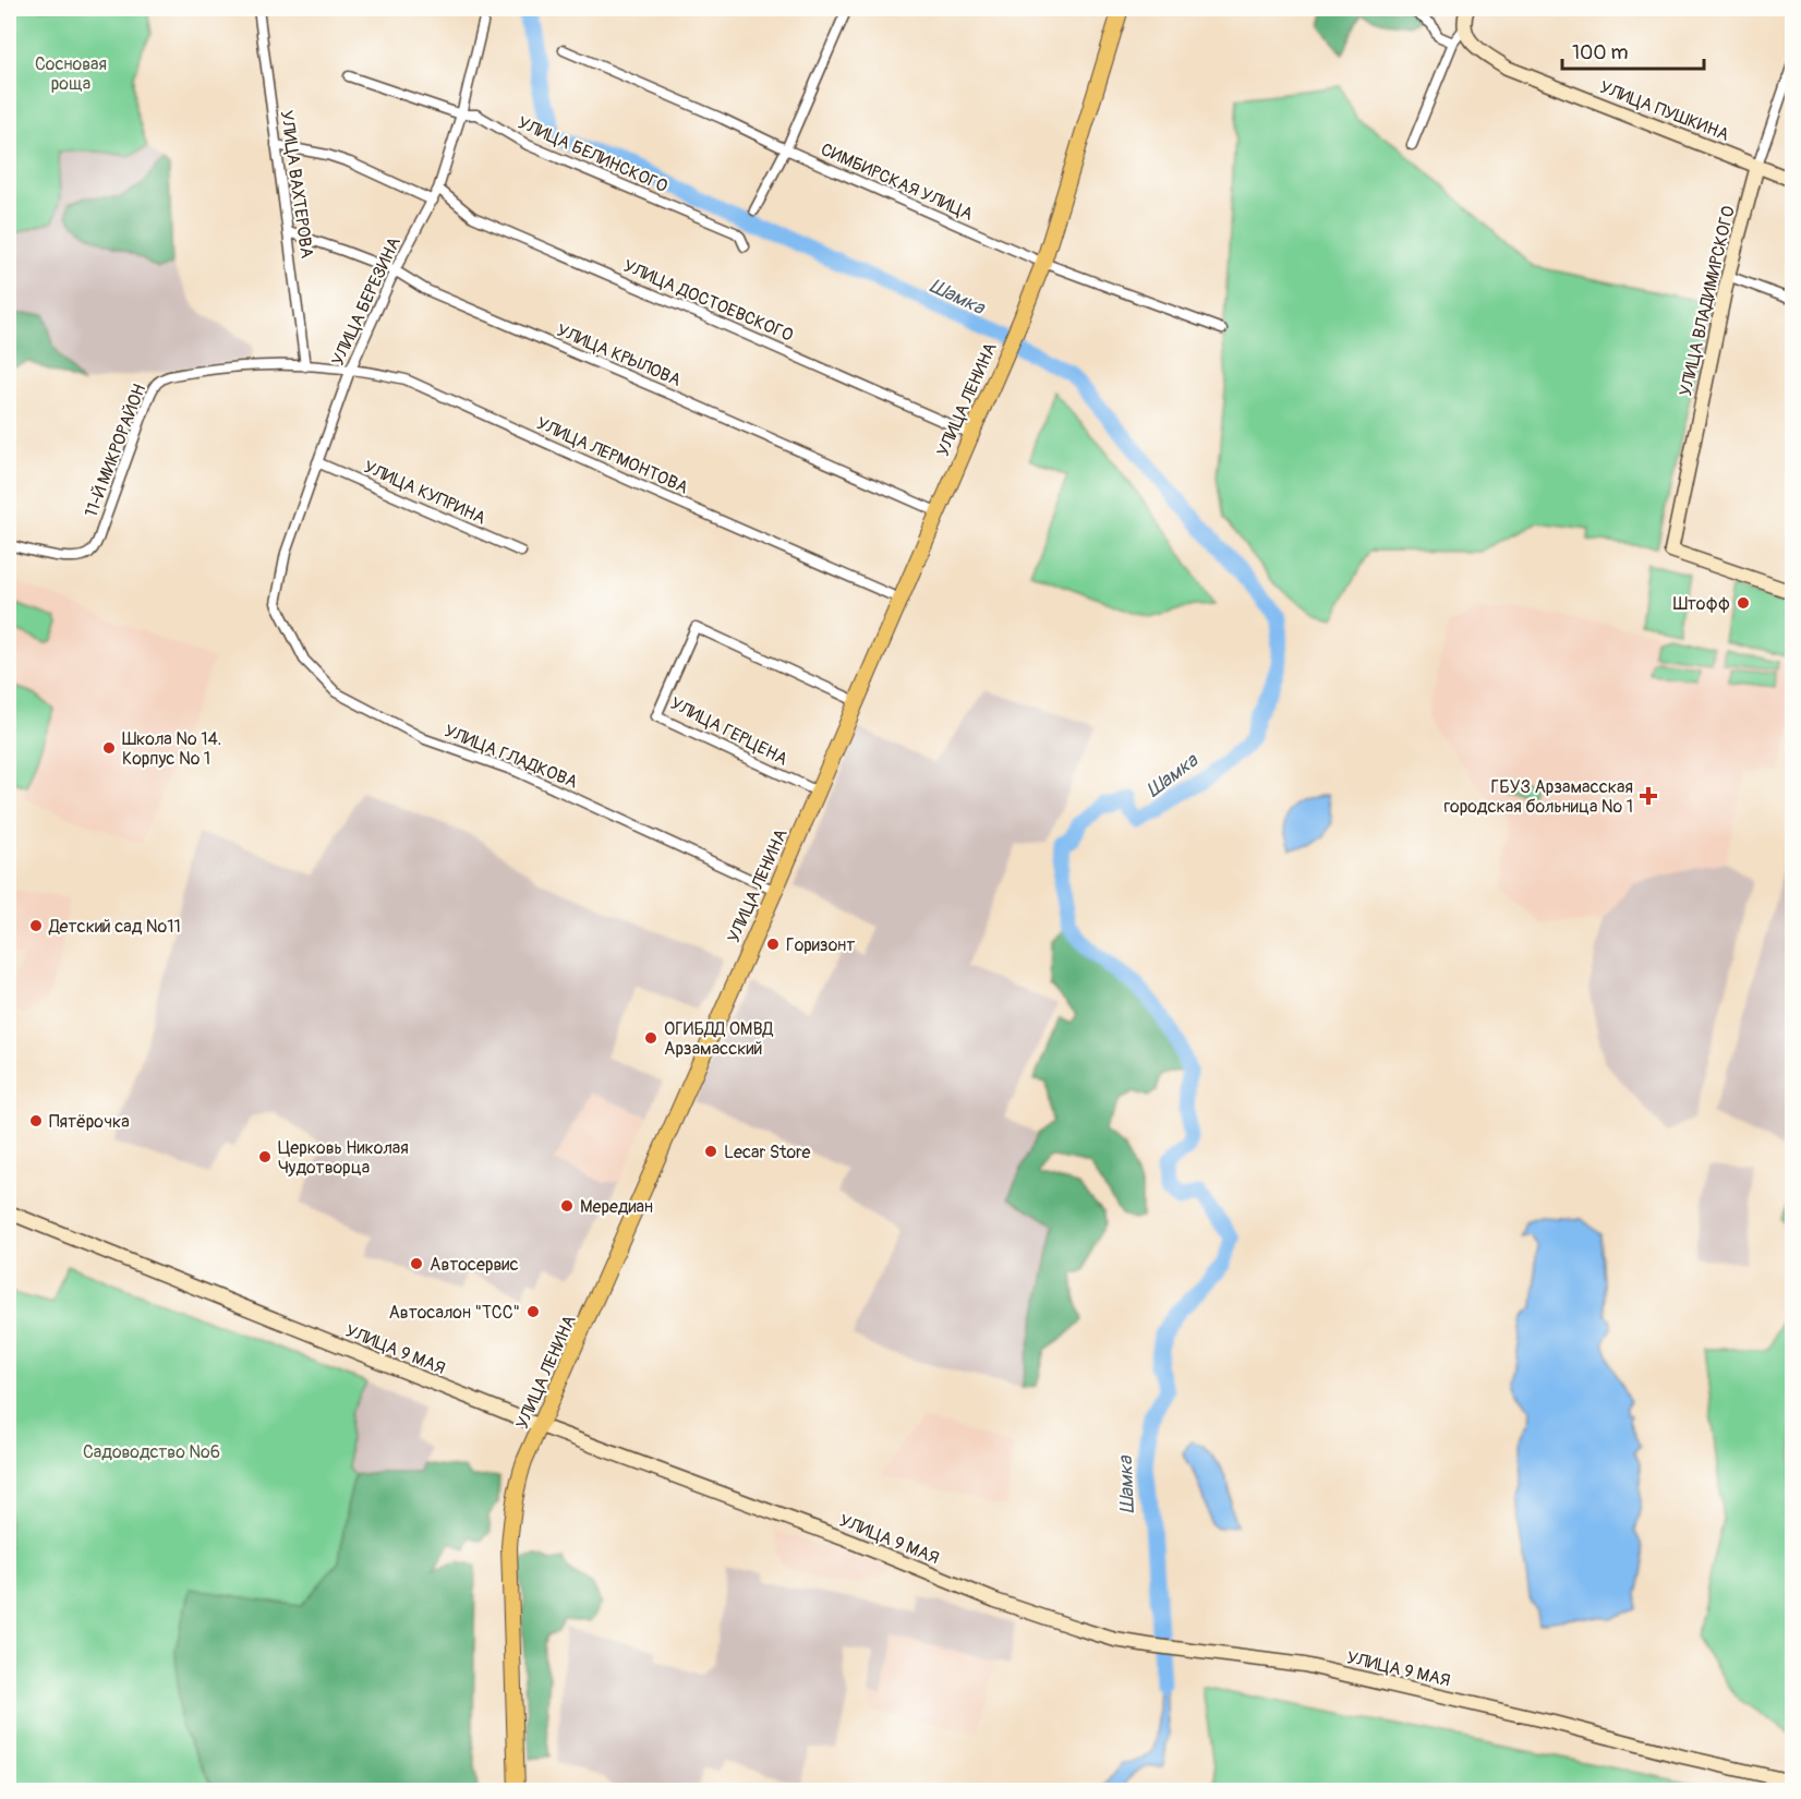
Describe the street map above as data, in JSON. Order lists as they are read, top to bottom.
{
  "streets": {
    "main road": [
      "УЛИЦА ПУШКИНА",
      "УЛИЦА ВЛАДИМИРСКОГО",
      "УЛИЦА ЛЕНИНА",
      "УЛИЦА 9 МАЯ"
    ],
    "street": [
      "УЛИЦА БЕЛИНСКОГО",
      "СИМБИРСКАЯ УЛИЦА",
      "УЛИЦА ВАХТЕРОВА",
      "УЛИЦА ДОСТОЕВСКОГО",
      "УЛИЦА БЕРЕЗИНА",
      "УЛИЦА КРЫЛОВА",
      "11-Й МИКРОРАЙОН",
      "УЛИЦА ЛЕРМОНТОВА",
      "УЛИЦА КУПРИНА",
      "УЛИЦА ГЕРЦЕНА",
      "УЛИЦА ГЛАДКОВА"
    ]
  },
  "crossings": [
    ["УЛИЦА ПУШКИНА", "УЛИЦА ВЛАДИМИРСКОГО"],
    ["УЛИЦА БЕЛИНСКОГО", "УЛИЦА БЕРЕЗИНА"],
    ["СИМБИРСКАЯ УЛИЦА", "УЛИЦА ЛЕНИНА"],
    ["УЛИЦА ВАХТЕРОВА", "УЛИЦА КРЫЛОВА"],
    ["УЛИЦА ВАХТЕРОВА", "11-Й МИКРОРАЙОН"],
    ["УЛИЦА ВАХТЕРОВА", "УЛИЦА ЛЕРМОНТОВА"],
    ["УЛИЦА ДОСТОЕВСКОГО", "УЛИЦА БЕРЕЗИНА"],
    ["УЛИЦА ДОСТОЕВСКОГО", "УЛИЦА ЛЕНИНА"],
    ["УЛИЦА БЕРЕЗИНА", "УЛИЦА КРЫЛОВА"],
    ["УЛИЦА БЕРЕЗИНА", "УЛИЦА ЛЕРМОНТОВА"],
    ["УЛИЦА БЕРЕЗИНА", "УЛИЦА КУПРИНА"],
    ["УЛИЦА БЕРЕЗИНА", "УЛИЦА ГЛАДКОВА"],
    ["УЛИЦА КРЫЛОВА", "УЛИЦА ЛЕНИНА"],
    ["УЛИЦА ЛЕНИНА", "УЛИЦА ЛЕРМОНТОВА"],
    ["УЛИЦА ЛЕНИНА", "УЛИЦА ГЕРЦЕНА"],
    ["УЛИЦА ЛЕНИНА", "УЛИЦА ГЛАДКОВА"],
    ["УЛИЦА ЛЕНИНА", "УЛИЦА 9 МАЯ"],
    ["11-Й МИКРОРАЙОН", "УЛИЦА ЛЕРМОНТОВА"]
  ],
  "water": ["Шамка"],
  "parks": ["Сосновая роща", "Садоводство №6"],
  "places": {
    "other": [
      "Штофф",
      "Школа № 14. Корпус № 1",
      "Детский сад №11",
      "Горизонт",
      "ОГИБДД ОМВД Арзамасский",
      "Пятёрочка",
      "Lecar Store",
      "Церковь Николая Чудотворца",
      "Мередиан",
      "Автосервис",
      "Автосалон \"ТСС\""
    ],
    "health": ["ГБУЗ Арзамасская городская больница № 1"]
  },
  "scale_bar": "100 m"
}
